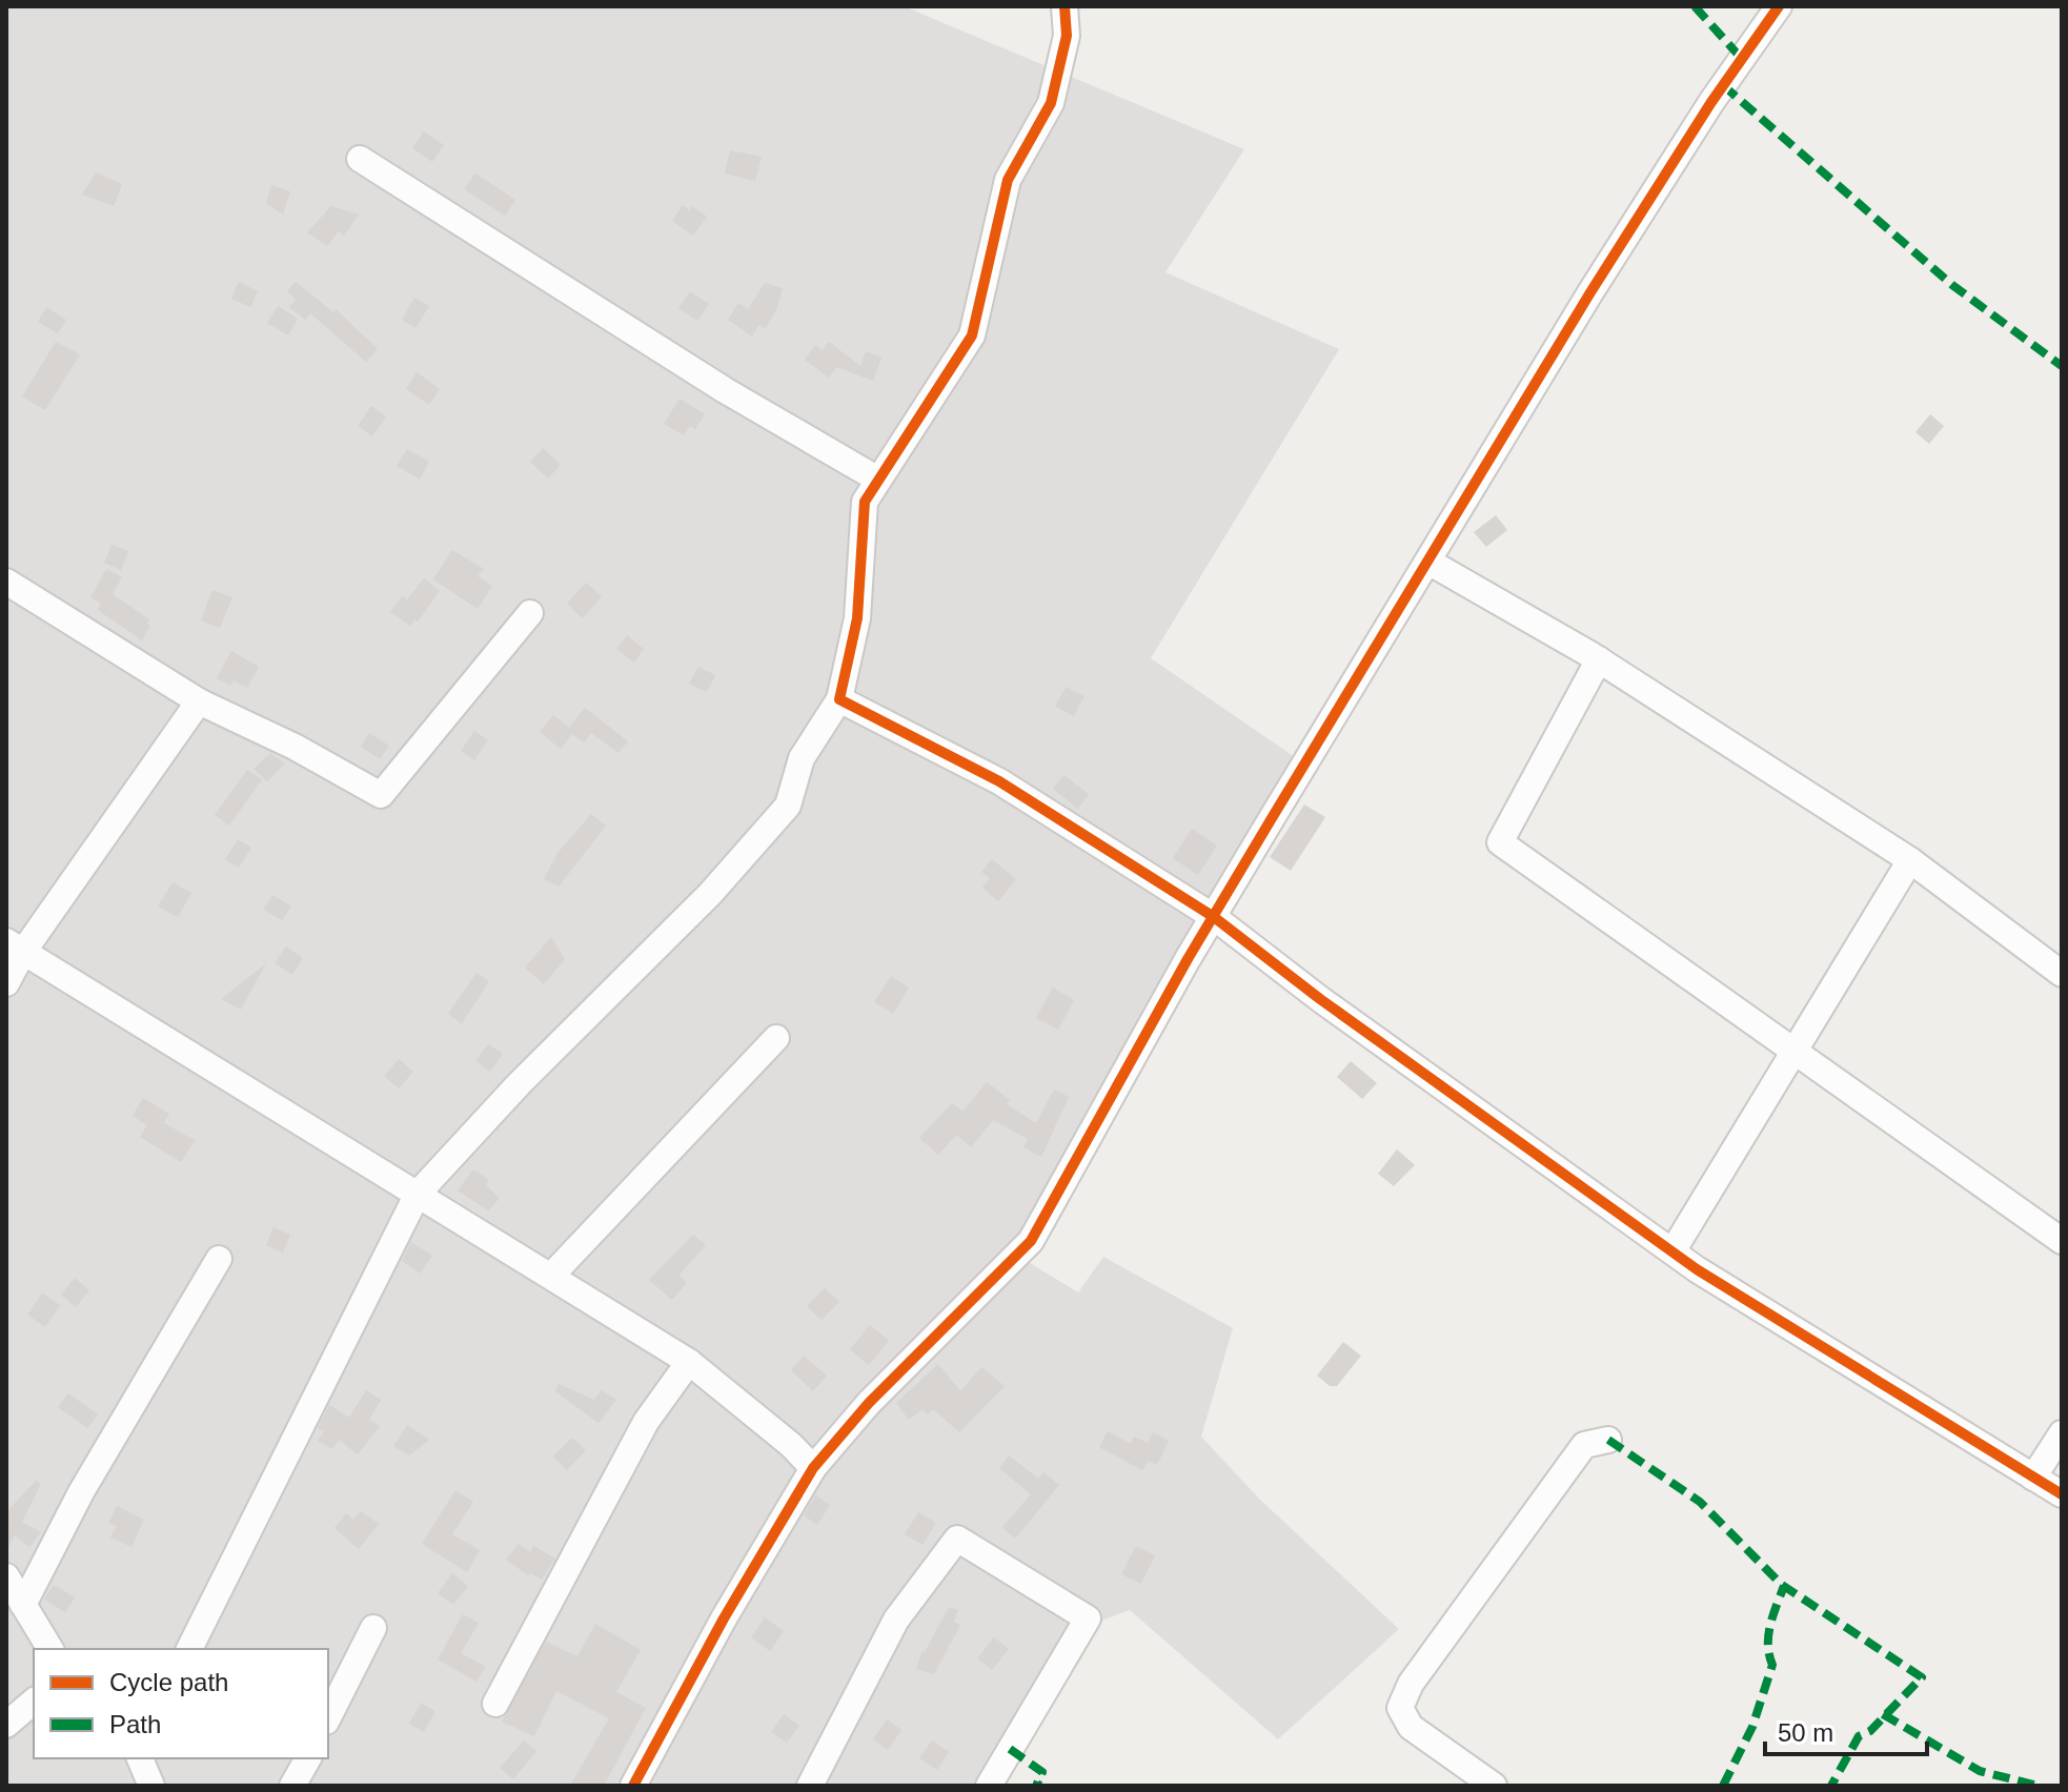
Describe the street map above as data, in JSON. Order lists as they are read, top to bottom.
{
  "legend": ["Cycle path", "Path"],
  "scale_bar": "50 m"
}
